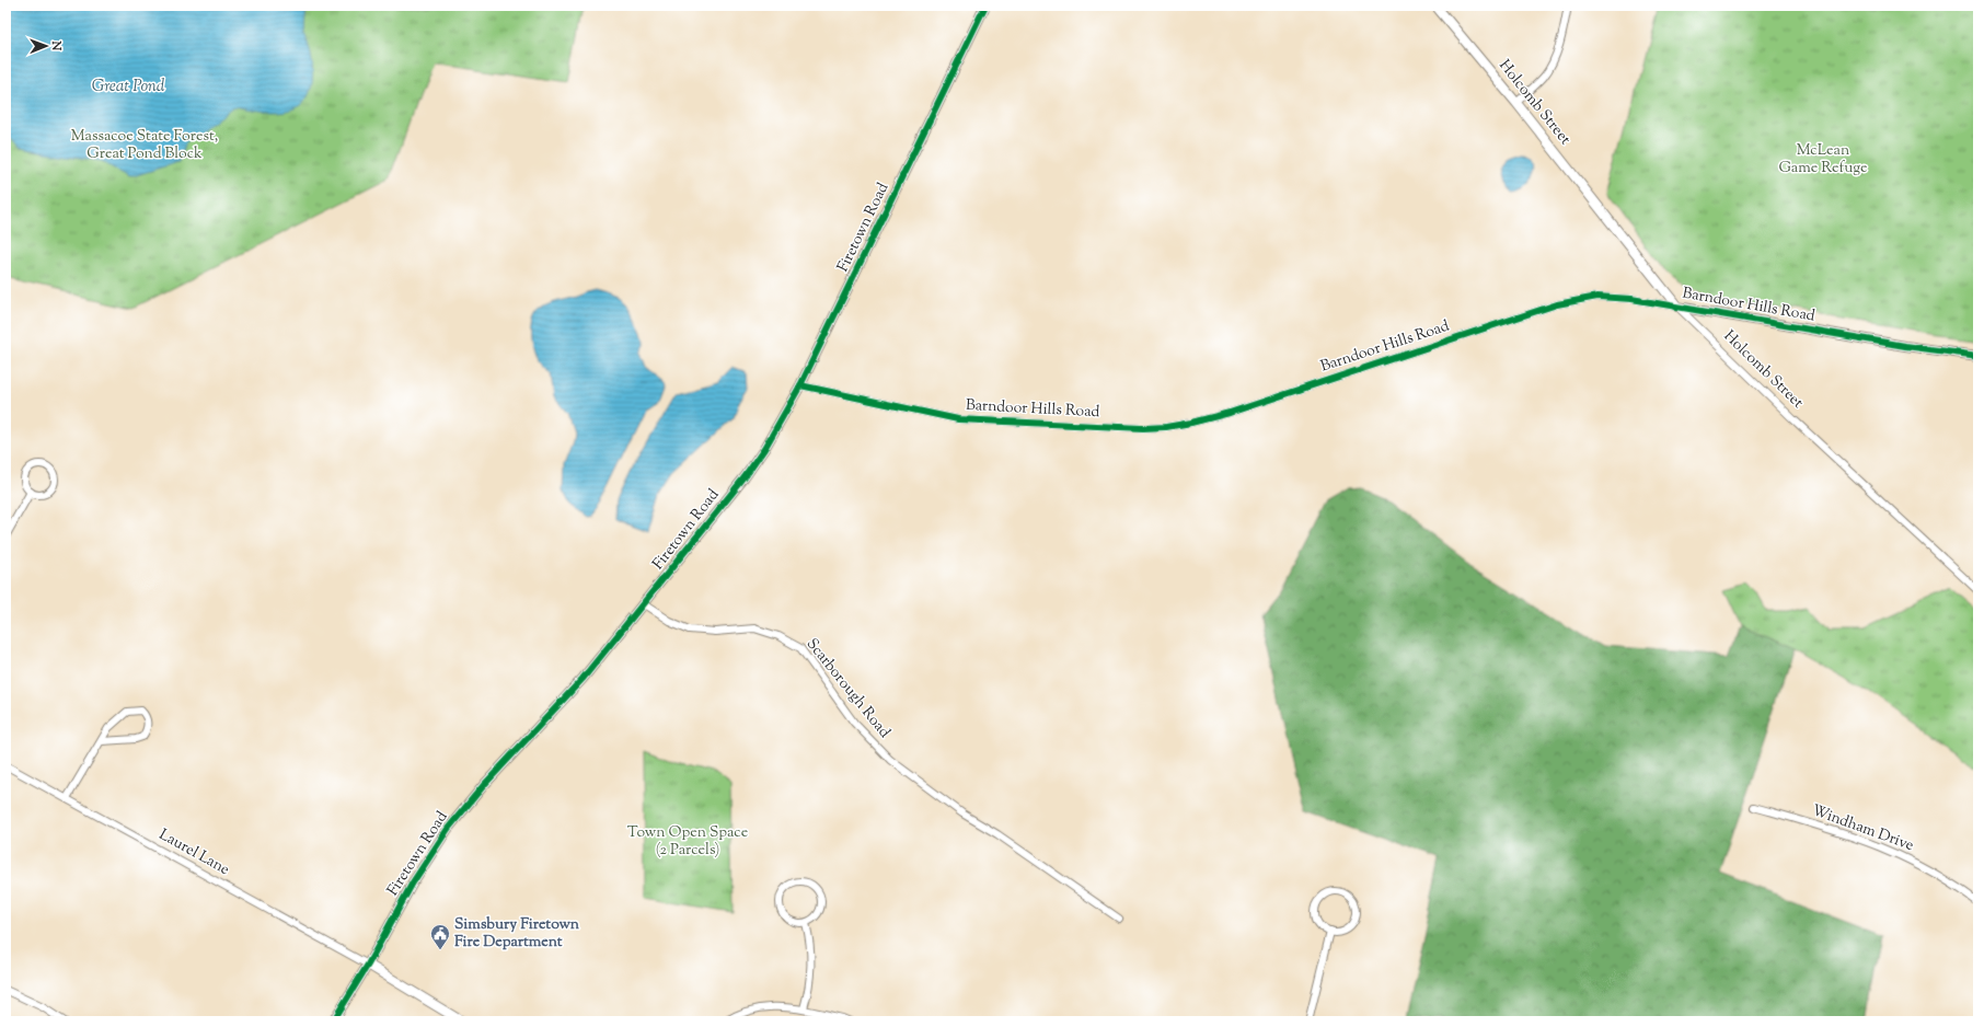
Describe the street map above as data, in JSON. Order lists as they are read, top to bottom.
{
  "streets": {
    "street": [
      "Holcomb Street",
      "Firetown Road",
      "Barndoor Hills Road",
      "Scarborough Road",
      "Windham Drive",
      "Laurel Lane"
    ]
  },
  "crossings": [
    ["Holcomb Street", "Barndoor Hills Road"],
    ["Firetown Road", "Barndoor Hills Road"],
    ["Firetown Road", "Scarborough Road"],
    ["Firetown Road", "Laurel Lane"]
  ],
  "water": ["Great Pond"],
  "parks": ["Massacoe State Forest, Great Pond Block", "McLean Game Refuge", "Town Open Space (2 Parcels)"],
  "places": {
    "public building": ["Simsbury Firetown Fire Department"]
  },
  "north": "right"
}
